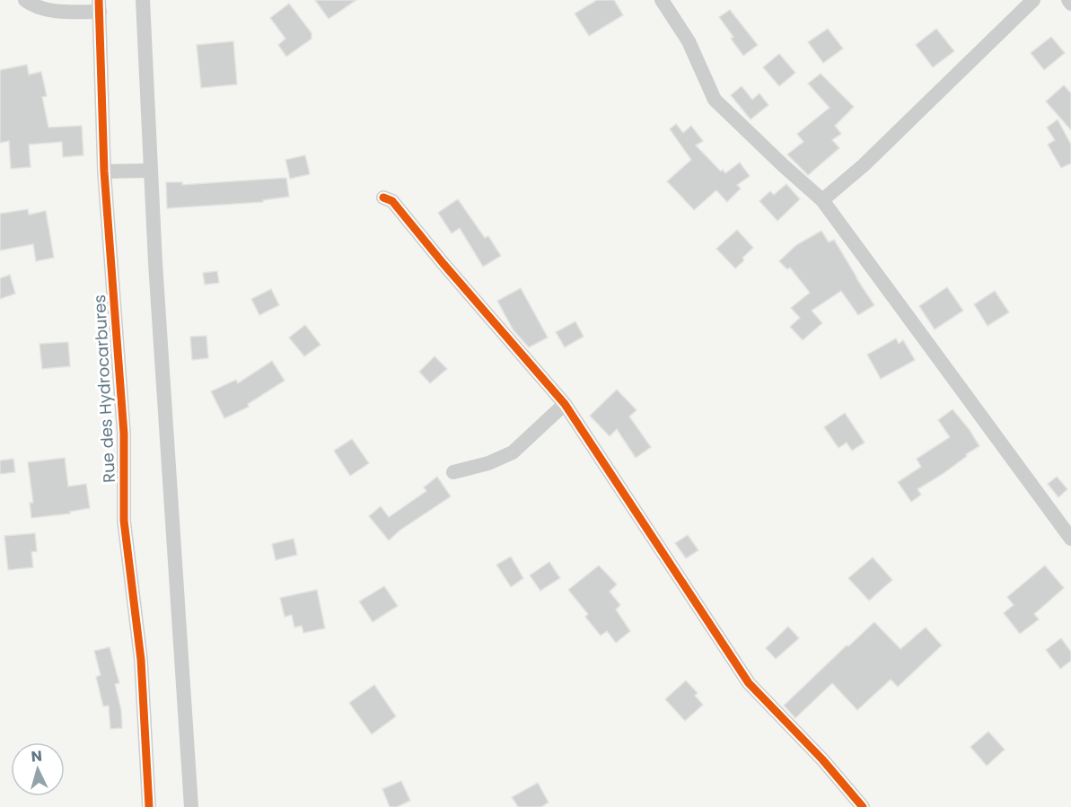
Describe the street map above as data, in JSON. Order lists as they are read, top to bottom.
{
  "streets": {
    "street": ["Rue des Hydrocarbures"]
  },
  "north": "top"
}
